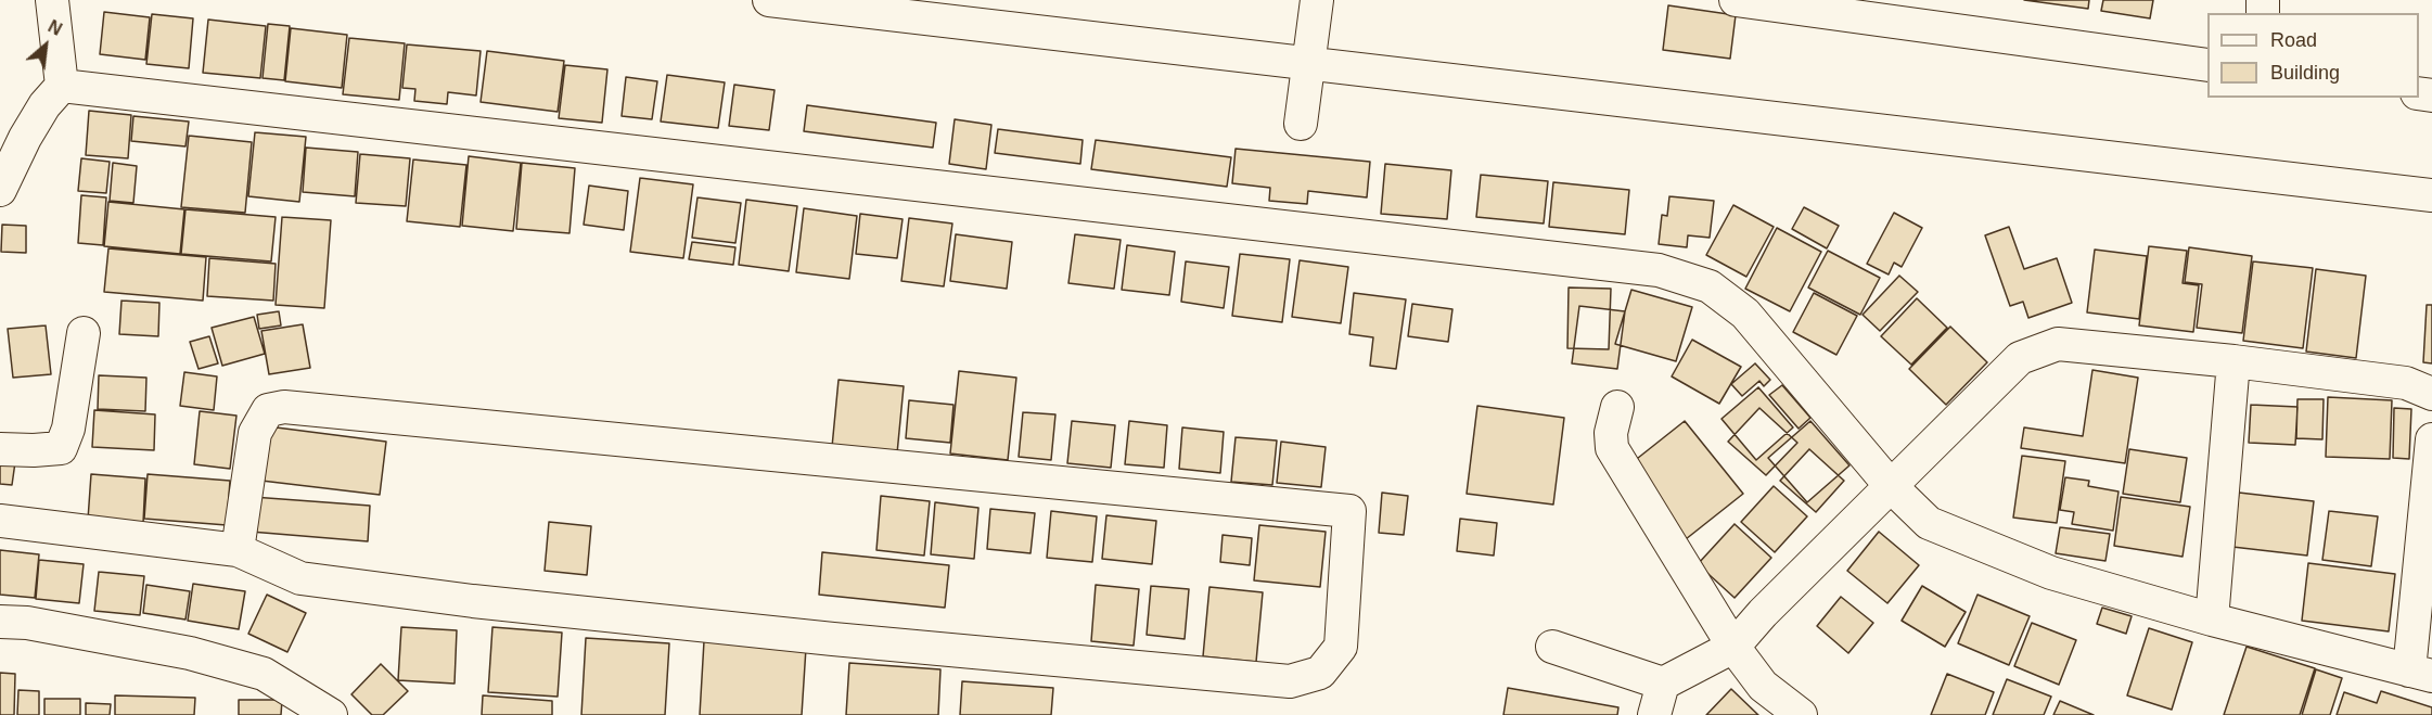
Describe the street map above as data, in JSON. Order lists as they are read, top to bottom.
{
  "legend": ["Road", "Building"],
  "north": "top right"
}
